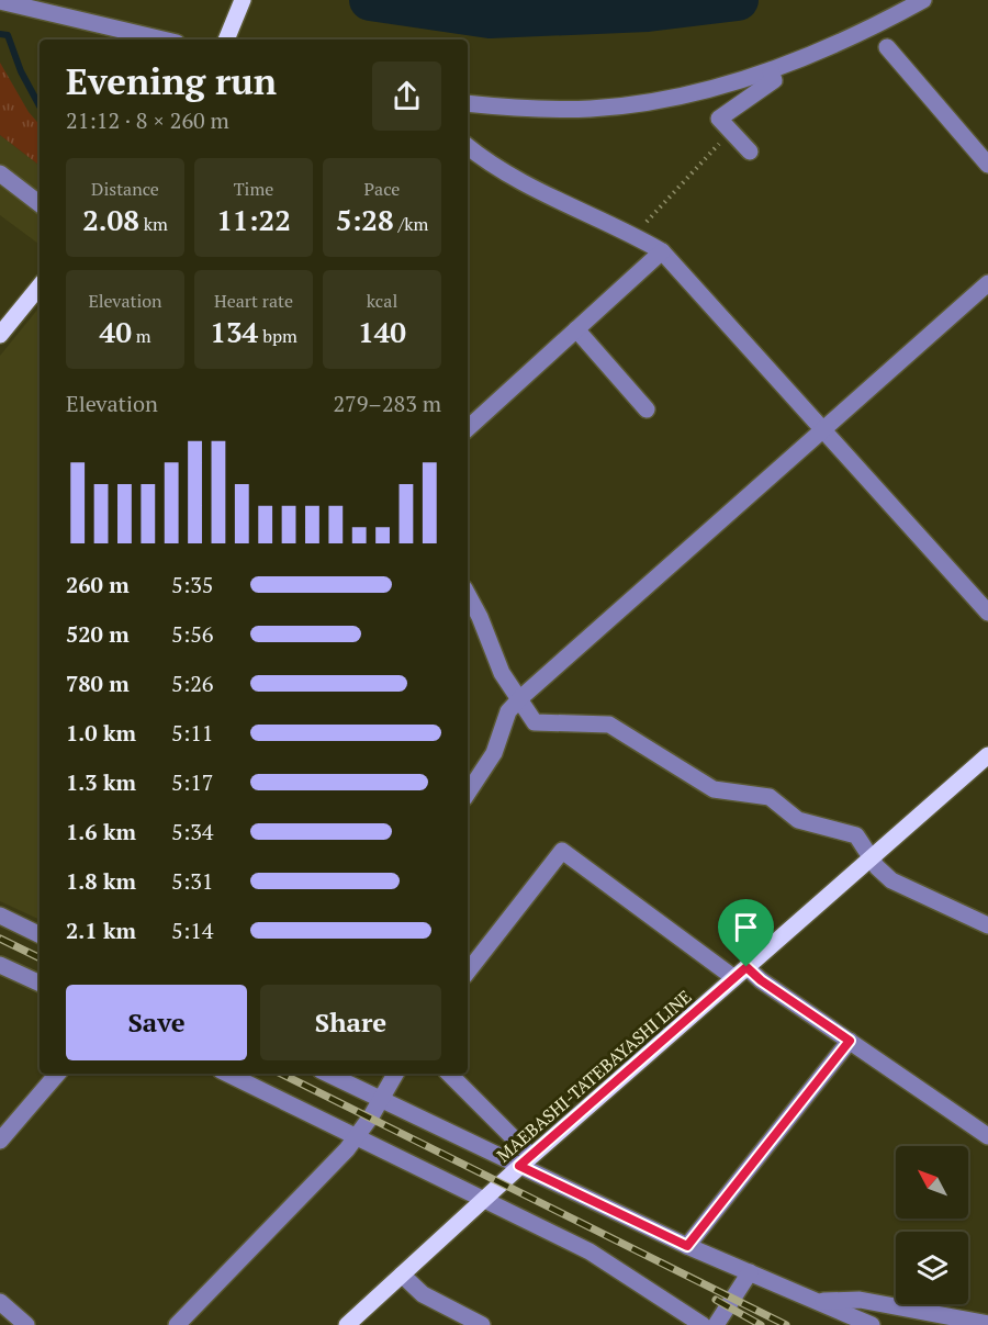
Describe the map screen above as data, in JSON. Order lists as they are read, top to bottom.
{
  "streets": {
    "main road": ["MAEBASHI-TATEBAYASHI LINE"]
  },
  "north": "top left",
  "page": {
    "heading": ["Evening run", "21:12 · 8 × 260 m"],
    "stats": [
      ["Distance", "2.08 km"],
      ["Time", "11:22"],
      ["Pace", "5:28 /km"],
      ["Elevation", "40 m"],
      ["Heart rate", "134 bpm"],
      ["kcal", "140"]
    ],
    "chart": ["Elevation", "279–283 m"],
    "list": [
      {
        "name": "260 m",
        "note": "5:35"
      },
      {
        "name": "520 m",
        "note": "5:56"
      },
      {
        "name": "780 m",
        "note": "5:26"
      },
      {
        "name": "1.0 km",
        "note": "5:11"
      },
      {
        "name": "1.3 km",
        "note": "5:17"
      },
      {
        "name": "1.6 km",
        "note": "5:34"
      },
      {
        "name": "1.8 km",
        "note": "5:31"
      },
      {
        "name": "2.1 km",
        "note": "5:14"
      }
    ],
    "buttons": ["Save", "Share"]
  }
}
